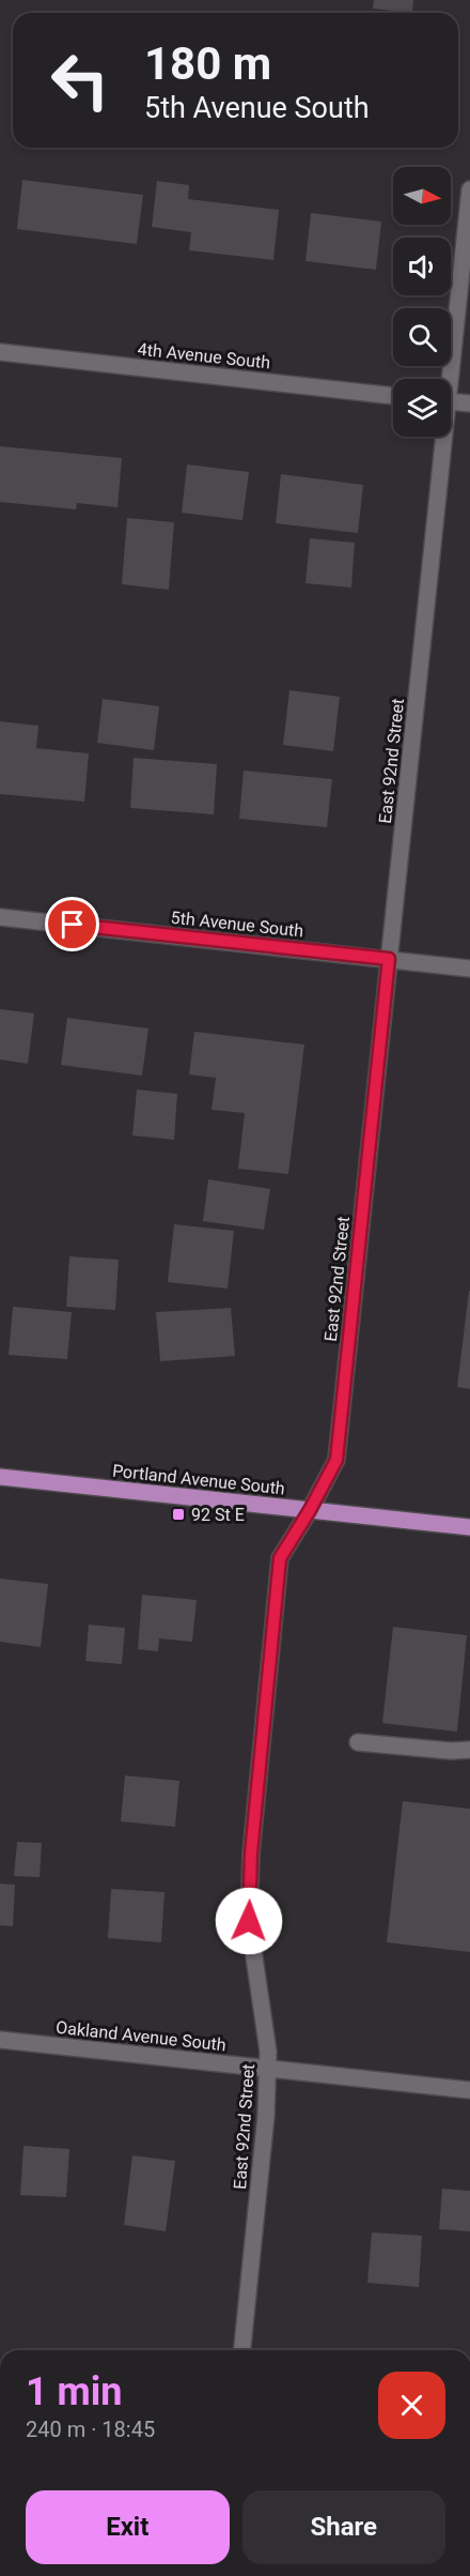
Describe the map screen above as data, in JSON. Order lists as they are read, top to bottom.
{
  "streets": {
    "main road": ["Portland Avenue South"],
    "street": [
      "4th Avenue South",
      "East 92nd Street",
      "5th Avenue South",
      "Oakland Avenue South"
    ]
  },
  "crossings": [
    ["East 92nd Street", "5th Avenue South"],
    ["East 92nd Street", "Portland Avenue South"],
    ["East 92nd Street", "Oakland Avenue South"]
  ],
  "places": {
    "transit": ["92 St E"]
  },
  "north": "right",
  "page": {
    "turn": ["180 m", "5th Avenue South"],
    "heading": ["1 min", "240 m · 18:45"],
    "buttons": ["Exit", "Share"]
  }
}
